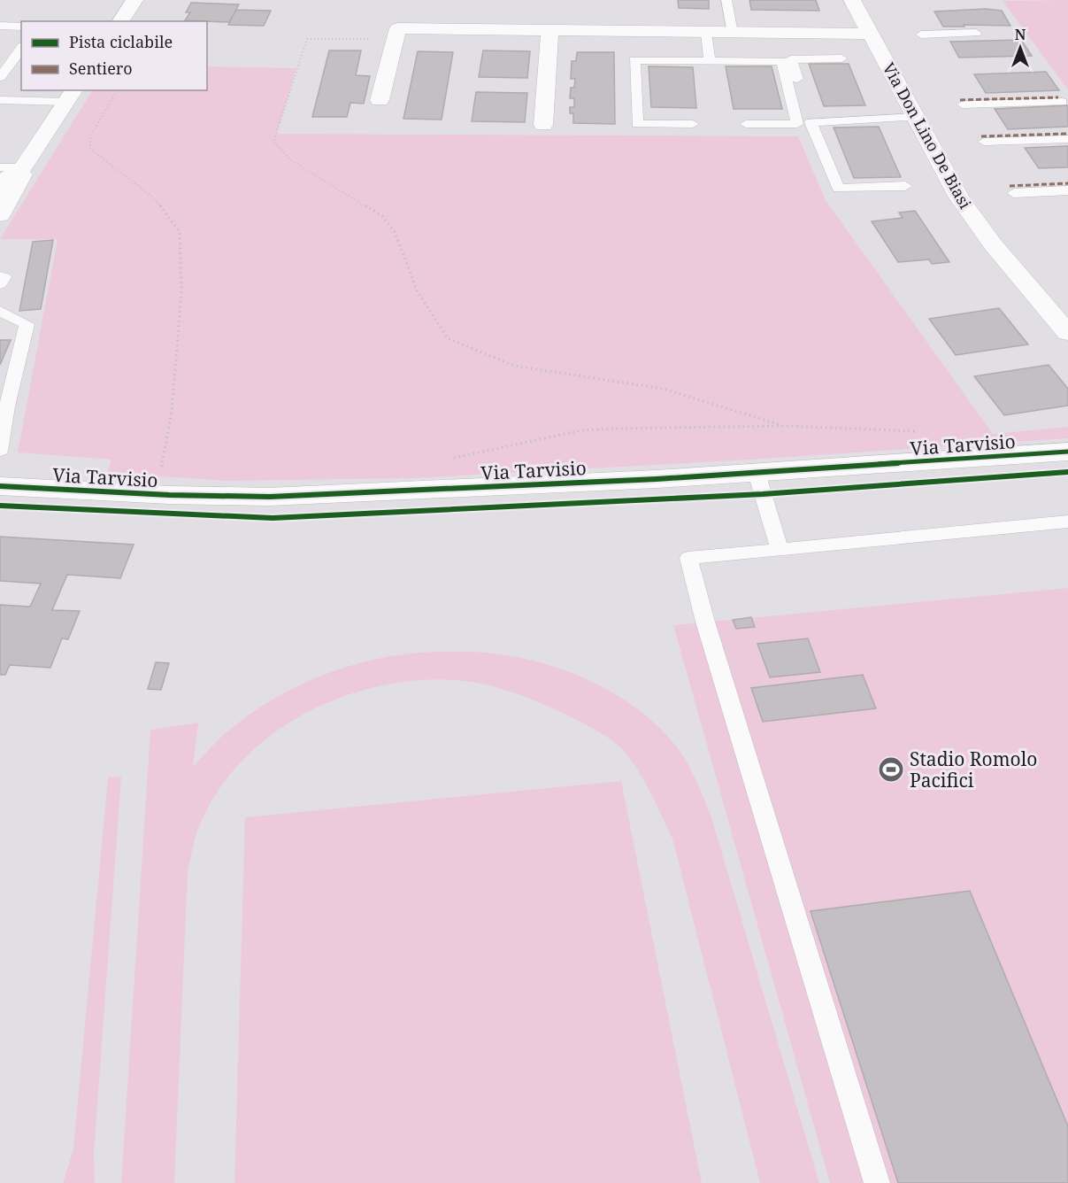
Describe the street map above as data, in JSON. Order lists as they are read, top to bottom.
{
  "streets": {
    "street": ["Via Don Lino De Biasi", "Via Tarvisio"]
  },
  "places": {
    "sports": ["Stadio Romolo Pacifici"]
  },
  "legend": ["Pista ciclabile", "Sentiero"],
  "north": "top"
}
